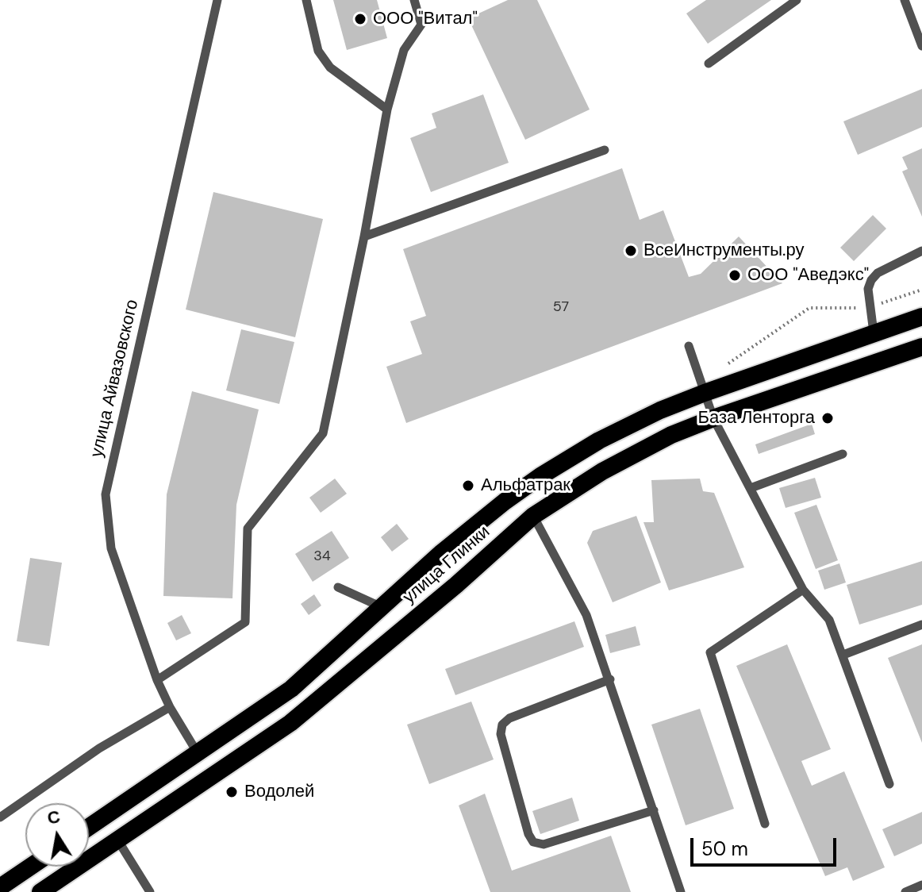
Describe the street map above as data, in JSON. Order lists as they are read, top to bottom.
{
  "streets": {
    "highway": ["улица Глинки"],
    "lane": ["улица Айвазовского"]
  },
  "crossings": [
    ["улица Айвазовского", "улица Глинки"]
  ],
  "places": [
    "ООО \"Витал\"",
    "ВсеИнструменты.ру",
    "ООО \"Аведэкс\"",
    "База Ленторга",
    "Альфатрак",
    "Водолей"
  ],
  "house_numbers": ["57", "34"],
  "scale_bar": "50 m",
  "north": "top"
}
